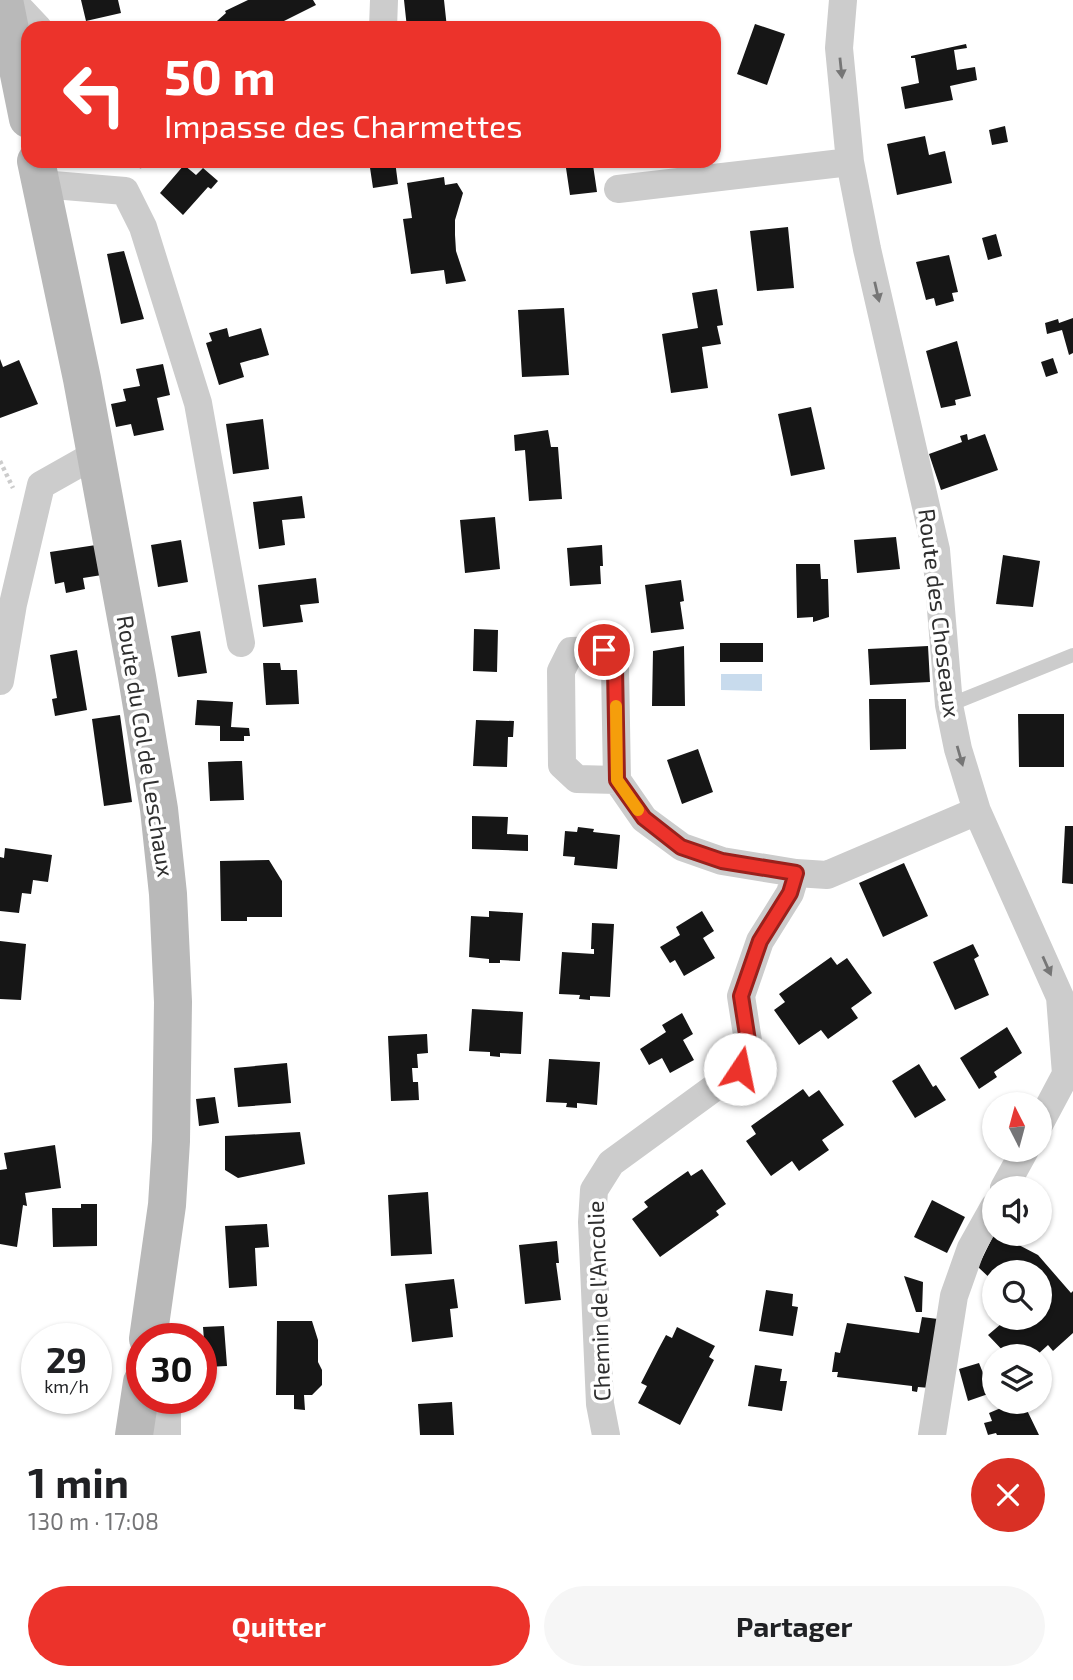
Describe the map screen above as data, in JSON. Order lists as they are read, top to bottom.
{
  "streets": {
    "main road": ["Route du Col de Leschaux"],
    "street": ["Route des Choseaux", "Chemin de l'Ancolie"]
  },
  "one_way": ["Route des Choseaux"],
  "north": "top",
  "page": {
    "turn": ["50 m", "Impasse des Charmettes"],
    "speed": "29 km/h",
    "limit": "30",
    "heading": ["1 min", "130 m · 17:08"],
    "buttons": ["Quitter", "Partager"]
  }
}
